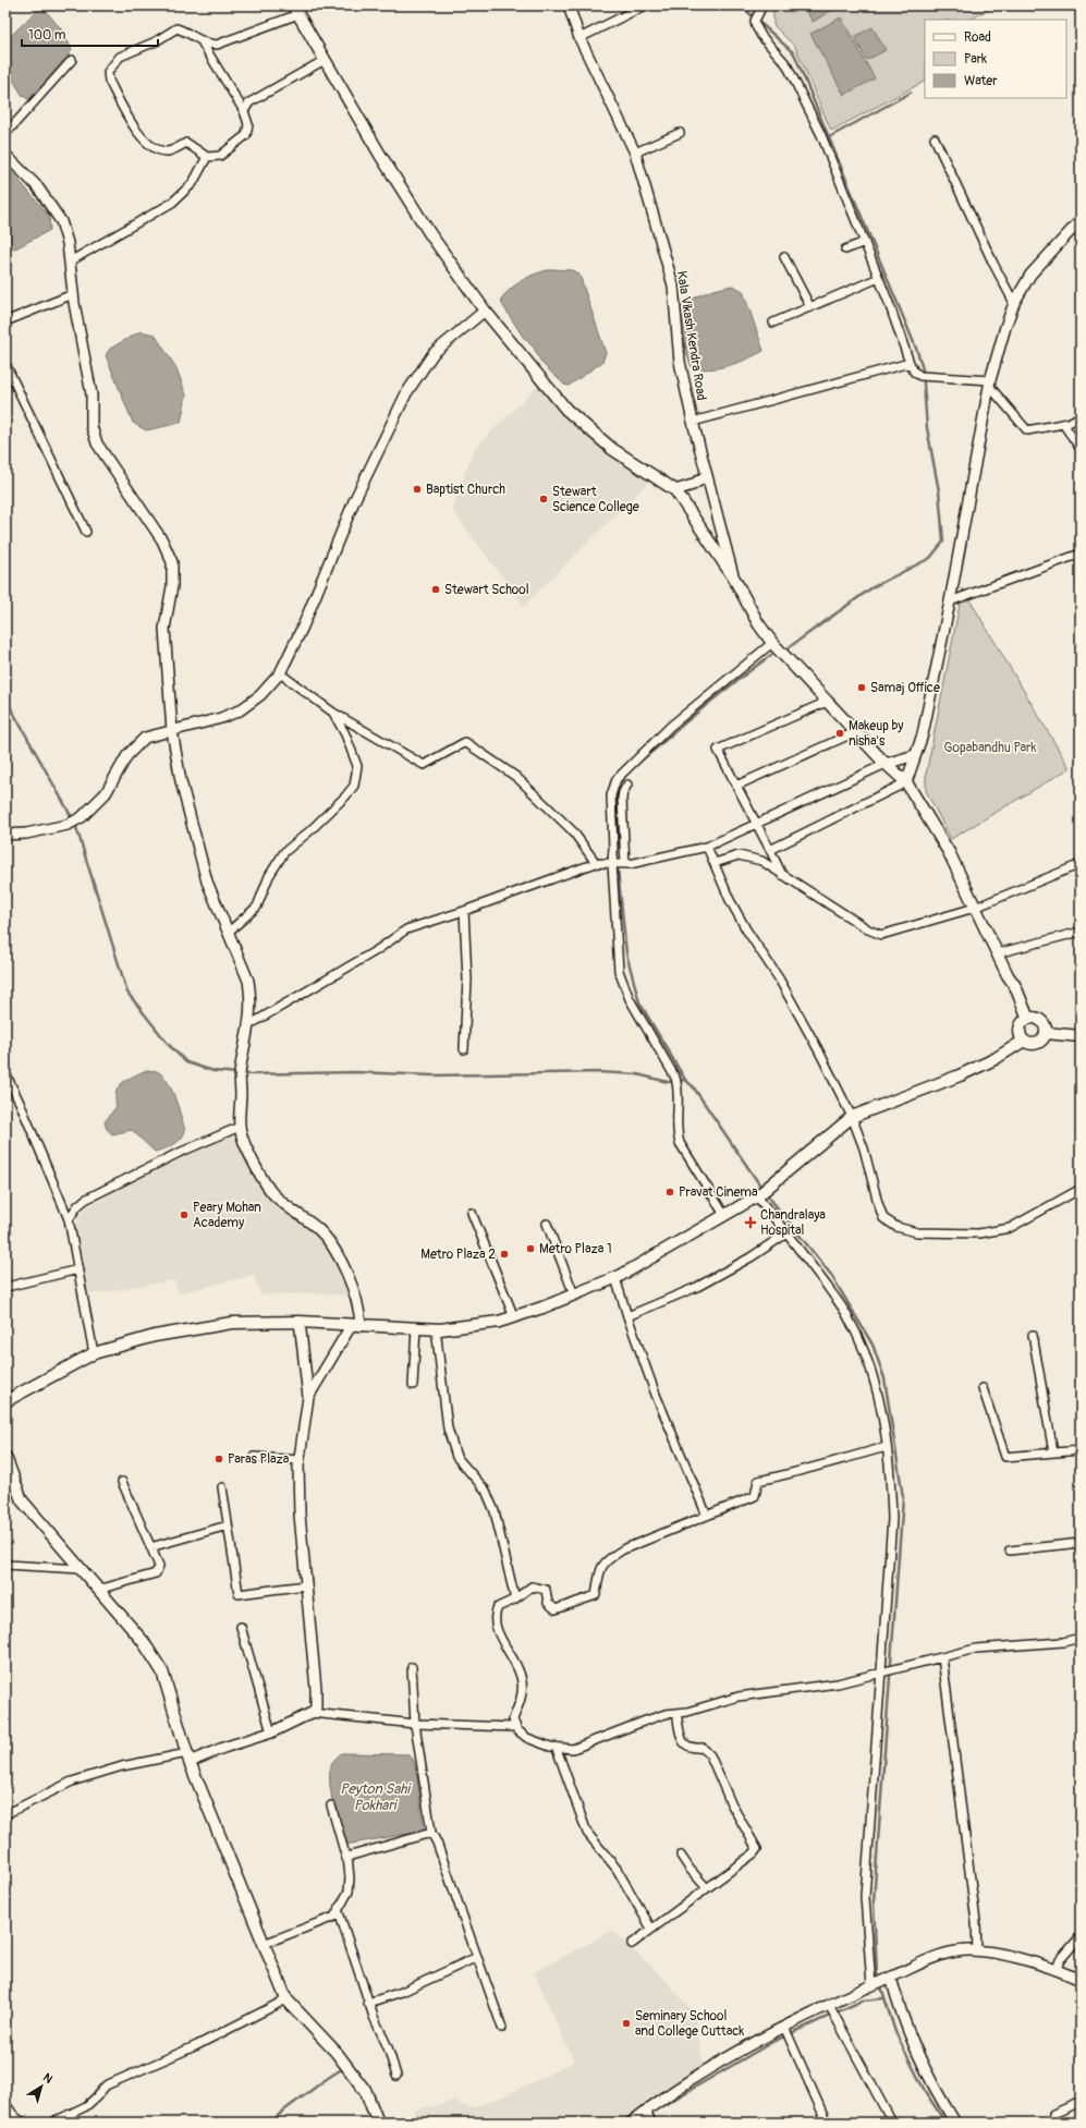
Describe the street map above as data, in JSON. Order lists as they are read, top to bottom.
{
  "streets": {
    "street": ["Kala Vikash Kendra Road"]
  },
  "water": ["Peyton Sahi Pokhari"],
  "parks": ["Gopabandhu Park"],
  "places": {
    "other": [
      "Baptist Church",
      "Stewart Science College",
      "Stewart School",
      "Samaj Office",
      "Makeup by nisha's",
      "Pravat Cinema",
      "Peary Mohan Academy",
      "Metro Plaza 1",
      "Metro Plaza 2",
      "Paras Plaza",
      "Seminary School and College Cuttack"
    ],
    "health": ["Chandralaya Hospital"]
  },
  "legend": ["Road", "Park", "Water"],
  "scale_bar": "100 m",
  "north": "top right"
}
